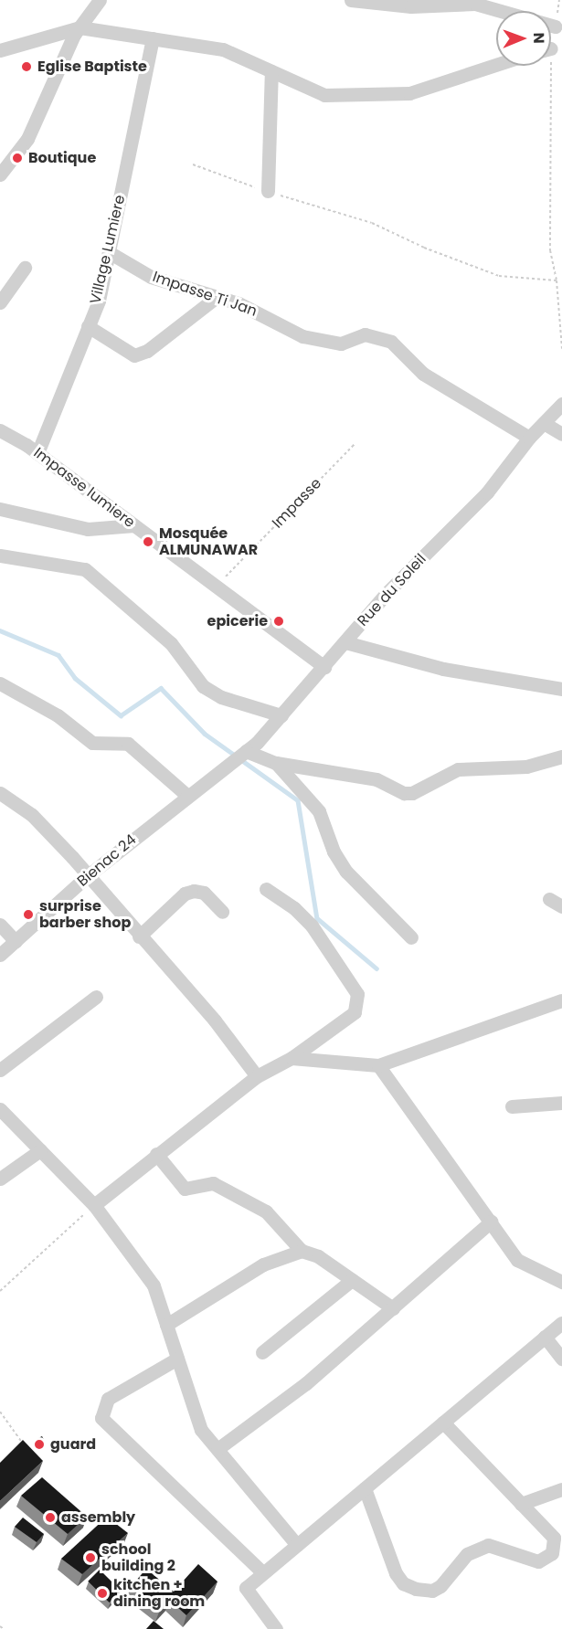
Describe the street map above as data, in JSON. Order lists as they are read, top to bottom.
{
  "streets": {
    "street": [
      "Village Lumiere",
      "Impasse Ti Jan",
      "Impasse lumiere",
      "Rue du Soleil",
      "Bienac 24"
    ],
    "path": ["Impasse"]
  },
  "crossings": [
    ["Village Lumiere", "Impasse Ti Jan"],
    ["Village Lumiere", "Impasse lumiere"],
    ["Impasse Ti Jan", "Rue du Soleil"],
    ["Impasse lumiere", "Impasse"],
    ["Impasse lumiere", "Rue du Soleil"],
    ["Rue du Soleil", "Bienac 24"]
  ],
  "places": [
    "Eglise Baptiste",
    "Boutique",
    "Mosquée ALMUNAWAR",
    "epicerie",
    "surprise barber shop",
    "guard",
    "assembly",
    "school building 2",
    "kitchen + dining room"
  ],
  "north": "right"
}
